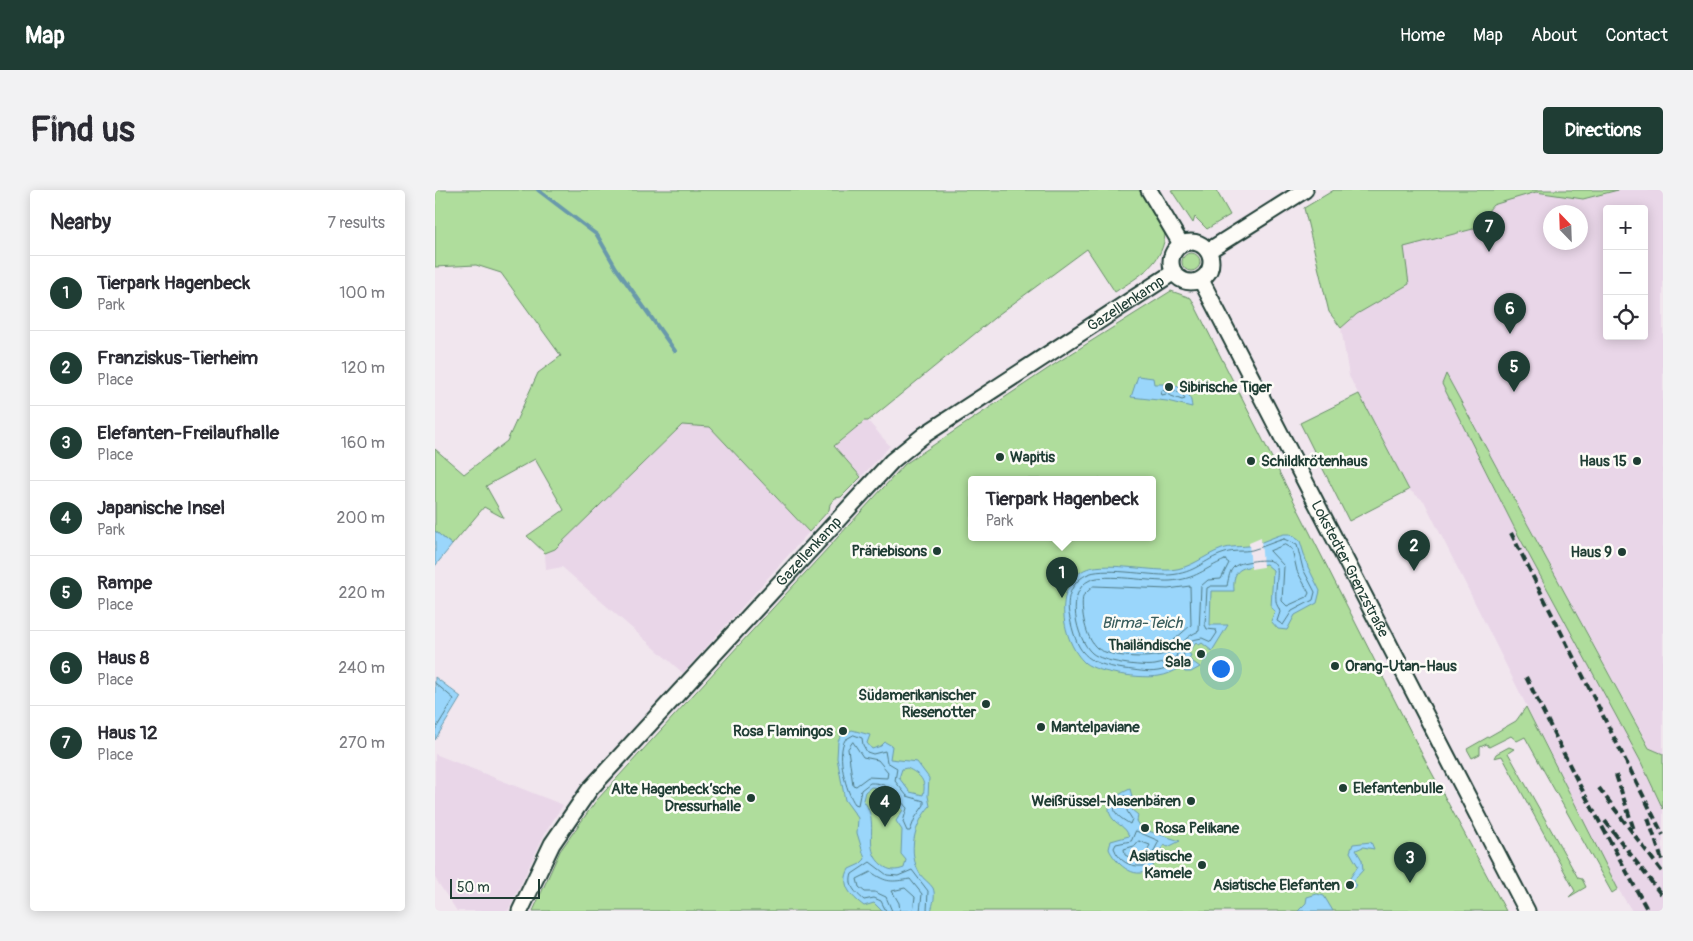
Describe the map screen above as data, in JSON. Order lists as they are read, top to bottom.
{
  "streets": {
    "street": ["Gazellenkamp", "Lokstedter Grenzstraße"]
  },
  "crossings": [
    ["Gazellenkamp", "Lokstedter Grenzstraße"]
  ],
  "water": ["Birma-Teich"],
  "places": [
    "Sibirische Tiger",
    "Wapitis",
    "Schildkrötenhaus",
    "Haus 15",
    "Präriebisons",
    "Haus 9",
    "Thailändische Sala",
    "Orang-Utan-Haus",
    "Südamerikanischer Riesenotter",
    "Mantelpaviane",
    "Rosa Flamingos",
    "Elefantenbulle",
    "Alte Hagenbeck’sche Dressurhalle",
    "Weißrüssel-Nasenbären",
    "Rosa Pelikane",
    "Asiatische Kamele",
    "Asiatische Elefanten"
  ],
  "scale_bar": "50 m",
  "north": "top left",
  "page": {
    "header": "Map",
    "nav": [
      "Home",
      "Map",
      "About",
      "Contact"
    ],
    "buttons": "Directions",
    "title": "Find us",
    "heading": ["Nearby", "7 results"],
    "map_buttons": ["+", "−"],
    "pins": [
      "7",
      "6",
      "5",
      "2",
      "1",
      "4",
      "3"
    ],
    "list": [
      {
        "mark": "1",
        "name": "Tierpark Hagenbeck",
        "note": "Park",
        "value": "100 m"
      },
      {
        "mark": "2",
        "name": "Franziskus-Tierheim",
        "note": "Place",
        "value": "120 m"
      },
      {
        "mark": "3",
        "name": "Elefanten-Freilaufhalle",
        "note": "Place",
        "value": "160 m"
      },
      {
        "mark": "4",
        "name": "Japanische Insel",
        "note": "Park",
        "value": "200 m"
      },
      {
        "mark": "5",
        "name": "Rampe",
        "note": "Place",
        "value": "220 m"
      },
      {
        "mark": "6",
        "name": "Haus 8",
        "note": "Place",
        "value": "240 m"
      },
      {
        "mark": "7",
        "name": "Haus 12",
        "note": "Place",
        "value": "270 m"
      }
    ],
    "popup": ["Tierpark Hagenbeck", "Park"],
    "scale": "50 m"
  }
}
